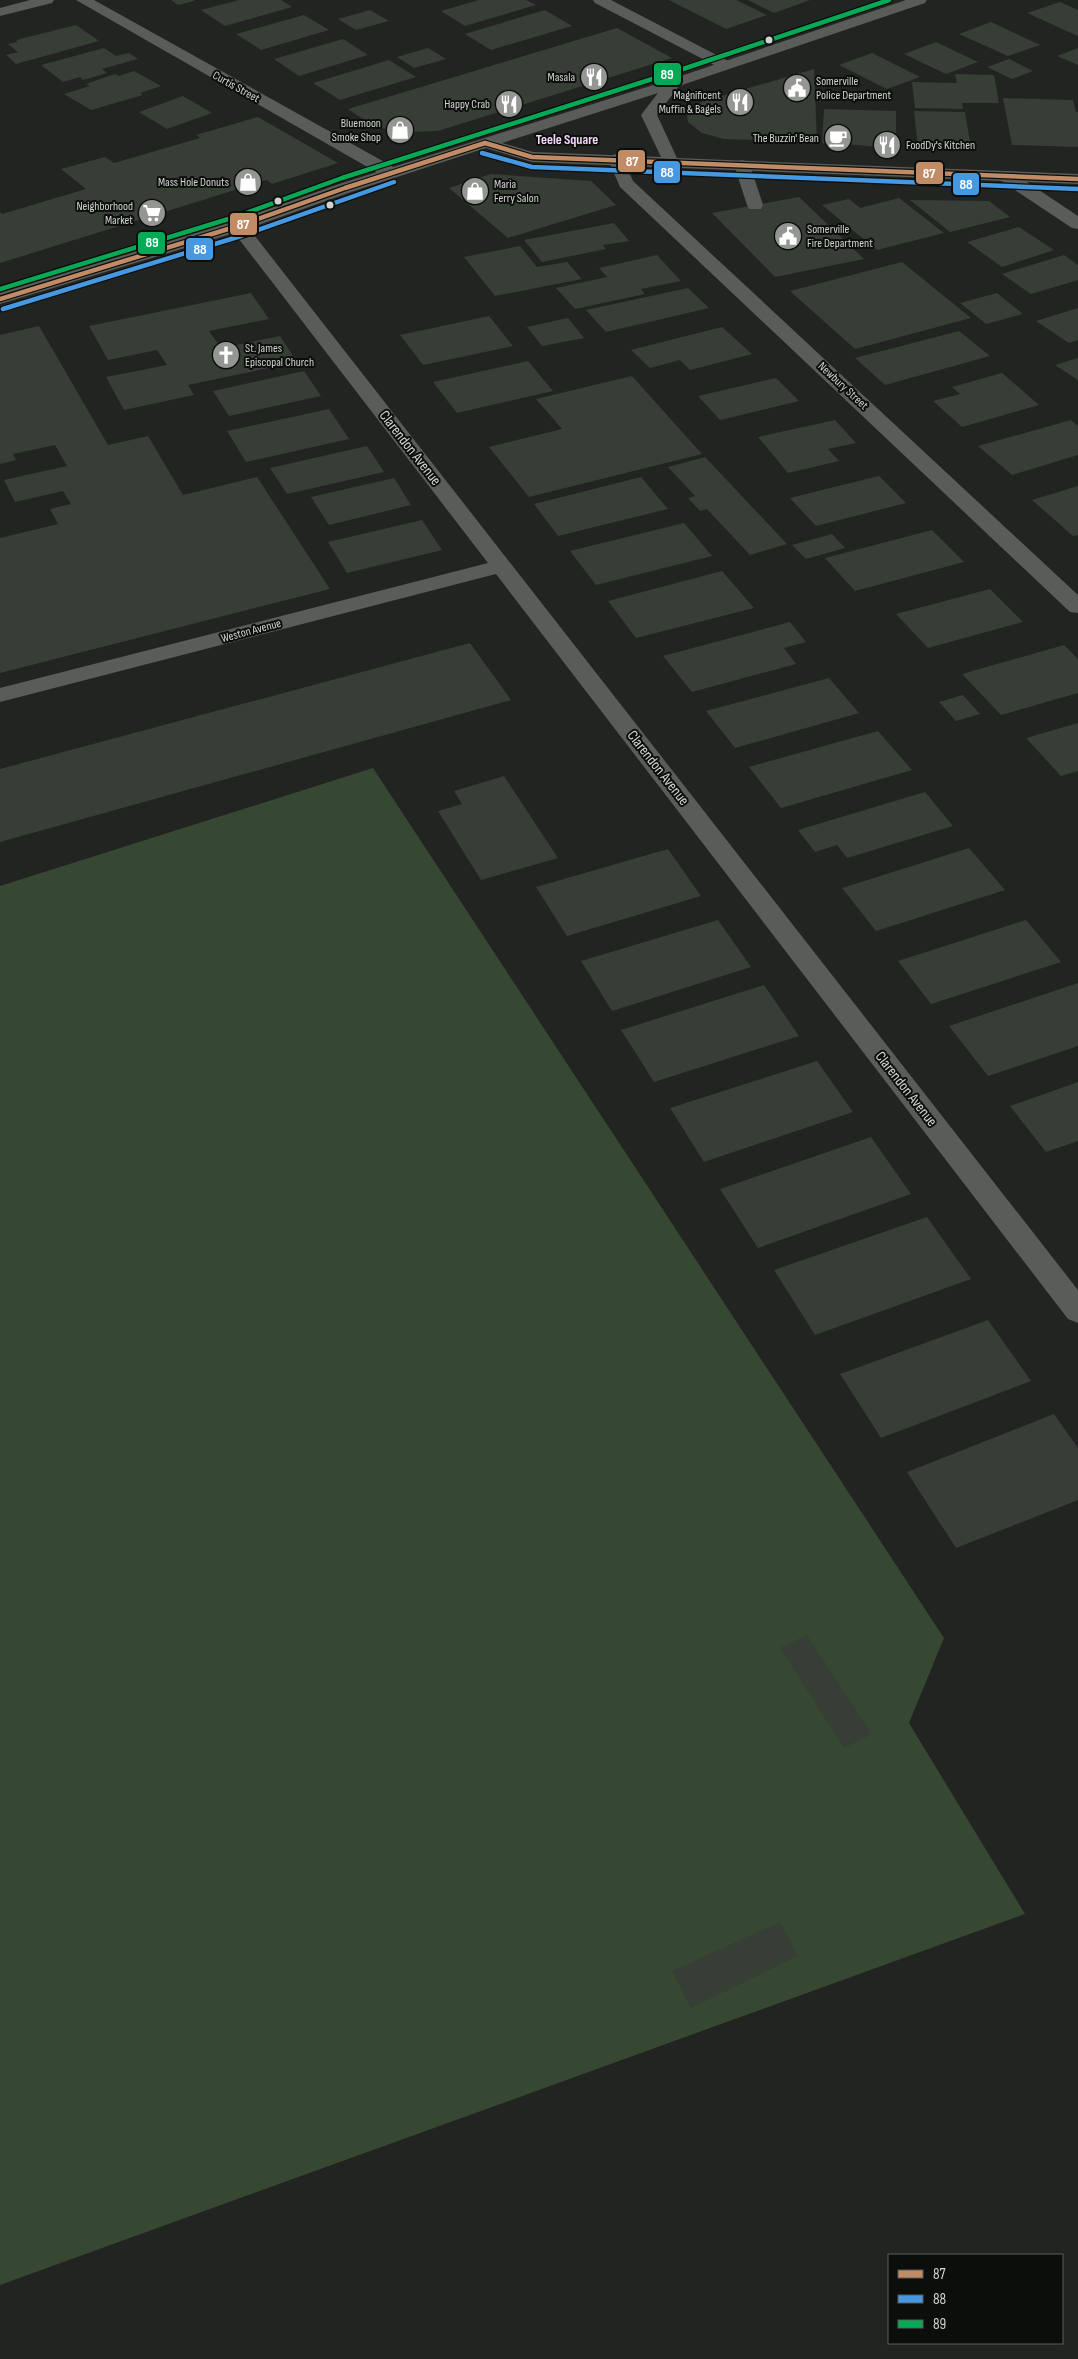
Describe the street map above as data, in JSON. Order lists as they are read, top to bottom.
{
  "streets": {
    "street": [
      "Curtis Street",
      "Newbury Street",
      "Clarendon Avenue",
      "Weston Avenue"
    ]
  },
  "crossings": [
    ["Clarendon Avenue", "Weston Avenue"]
  ],
  "districts": ["Teele Square"],
  "places": {
    "restaurant": [
      "Masala",
      "Magnificent Muffin & Bagels",
      "Happy Crab",
      "FoodDy's Kitchen"
    ],
    "public building": ["Somerville Police Department", "Somerville Fire Department"],
    "shop": ["Bluemoon Smoke Shop", "Mass Hole Donuts", "Maria Ferry Salon"],
    "cafe": ["The Buzzin' Bean"],
    "supermarket": ["Neighborhood Market"],
    "church": ["St. James Episcopal Church"]
  },
  "lines": ["transit line 89", "transit line 87", "transit line 88"],
  "legend": ["87", "88", "89"]
}
